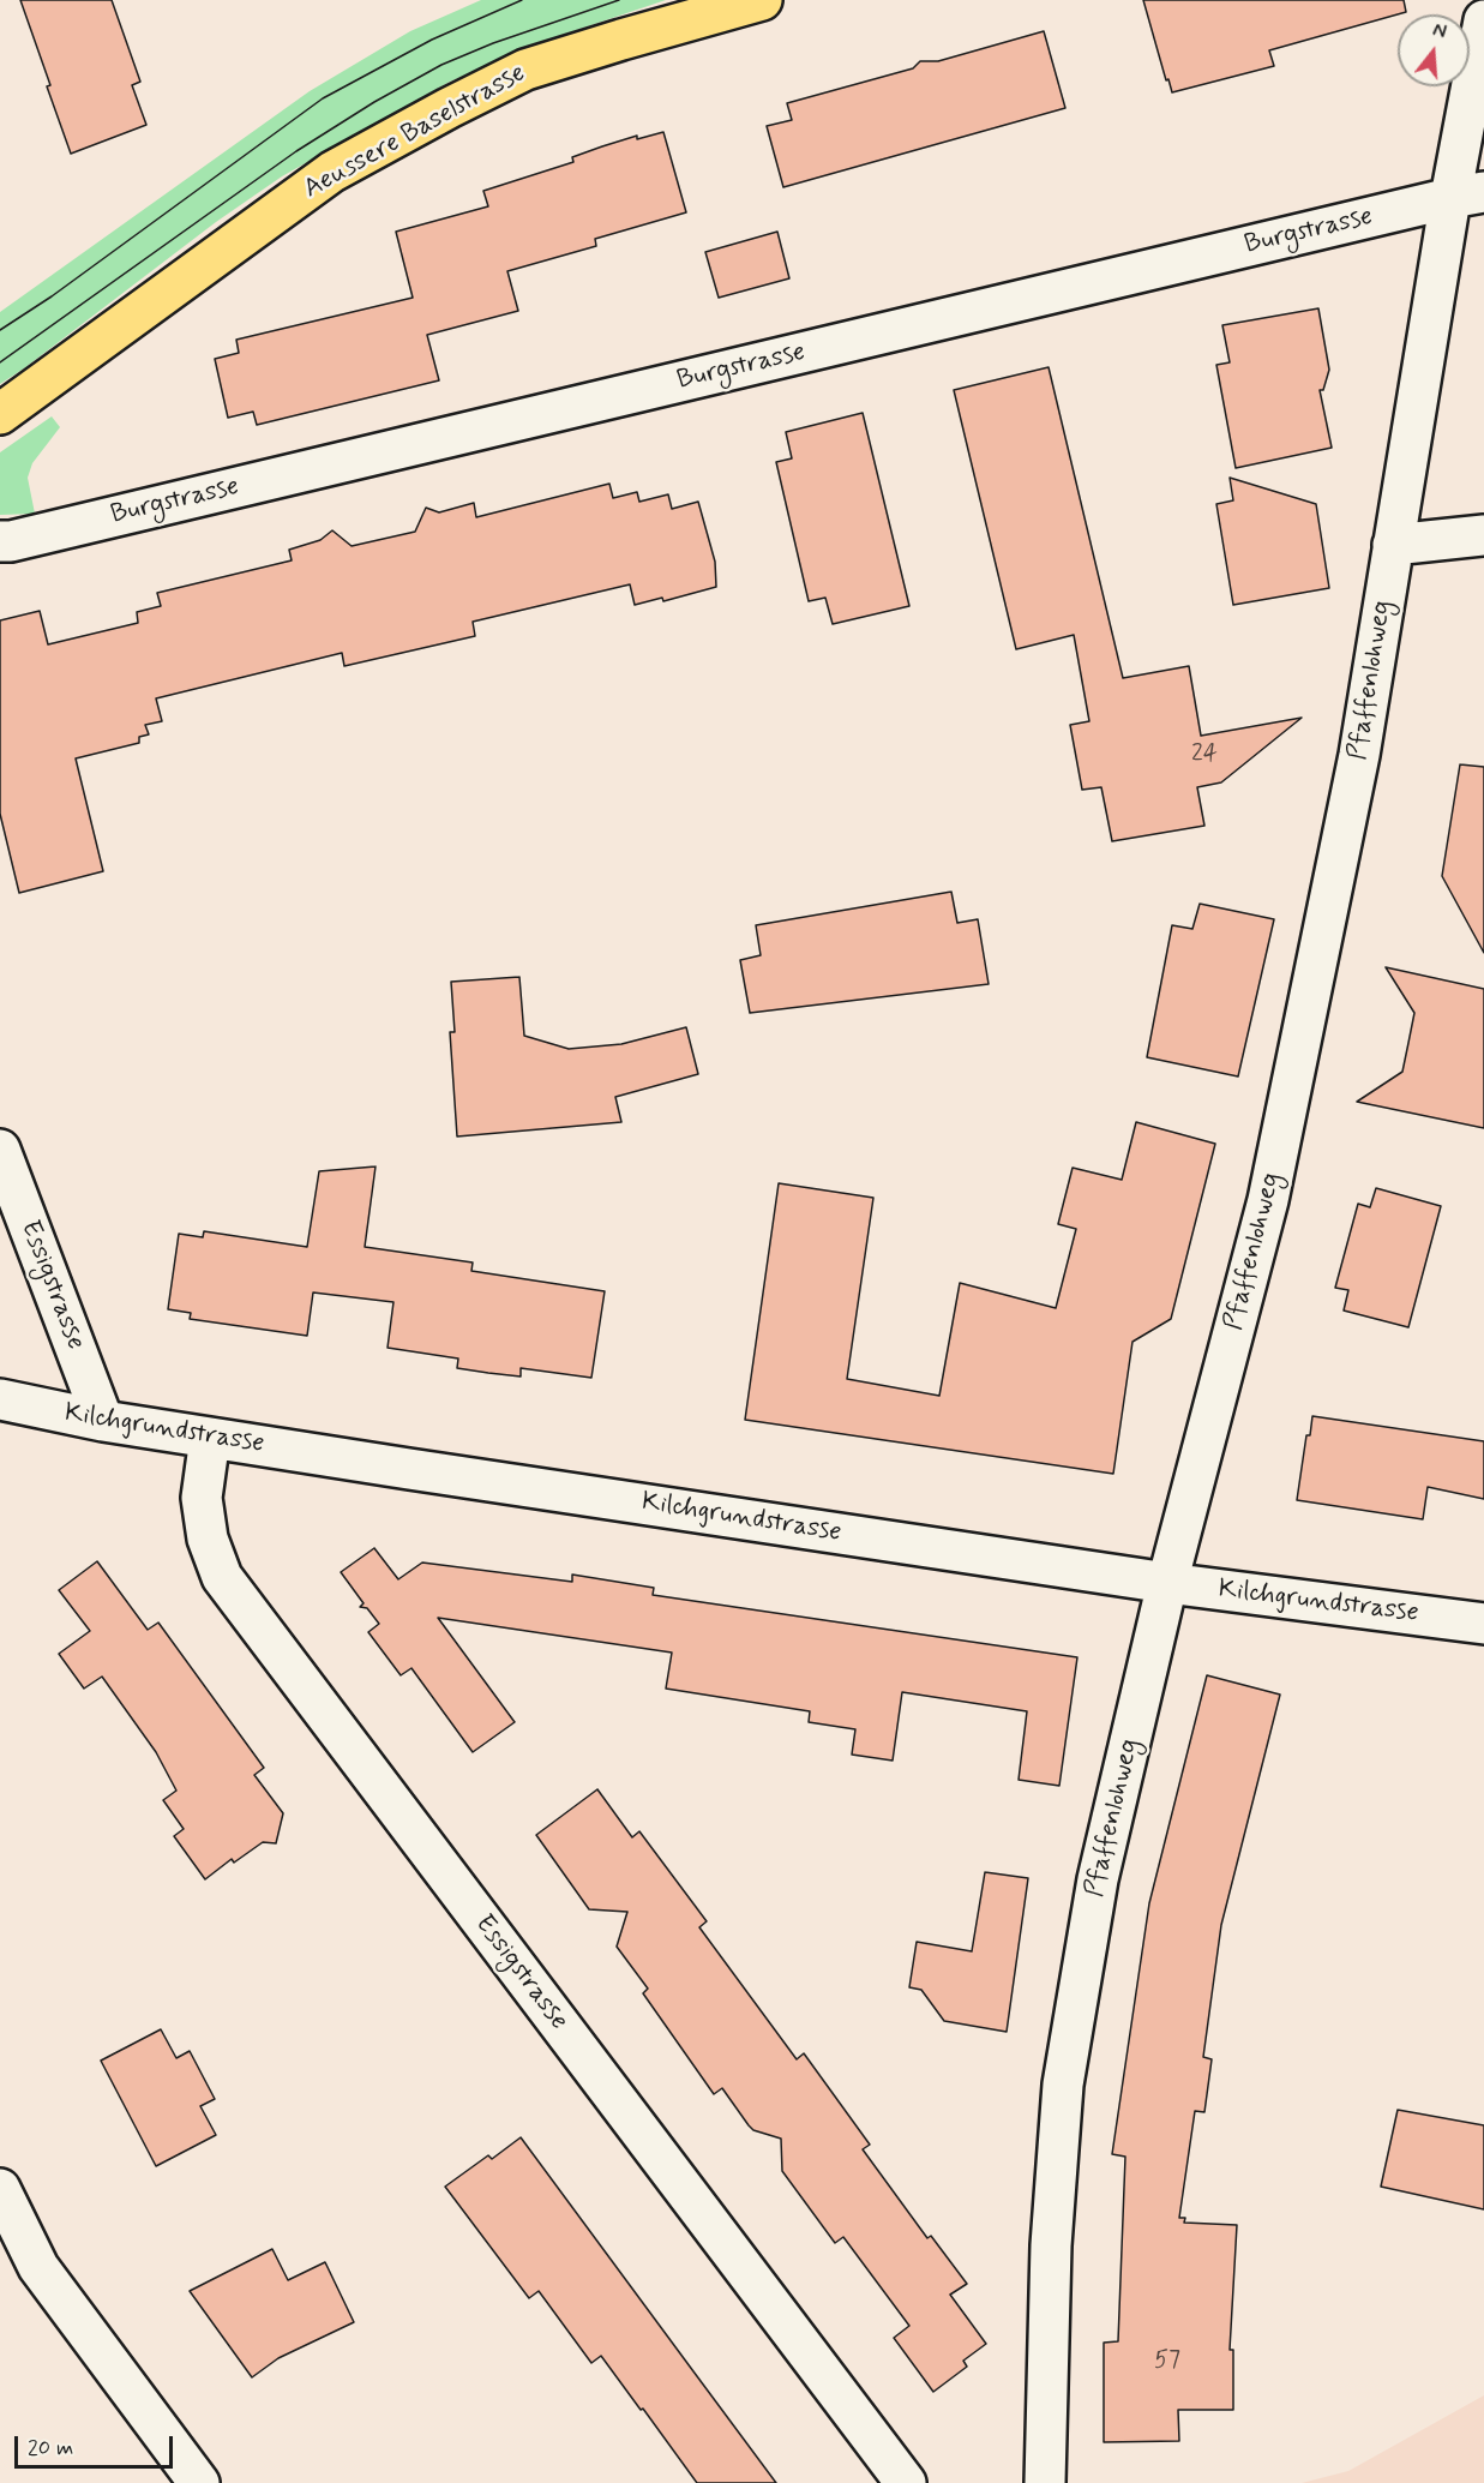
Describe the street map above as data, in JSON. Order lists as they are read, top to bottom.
{
  "streets": {
    "main road": ["Aeussere Baselstrasse"],
    "street": [
      "Burgstrasse",
      "Pfaffenlohweg",
      "Essigstrasse",
      "Kilchgrundstrasse"
    ]
  },
  "crossings": [
    ["Burgstrasse", "Pfaffenlohweg"],
    ["Pfaffenlohweg", "Kilchgrundstrasse"],
    ["Essigstrasse", "Kilchgrundstrasse"]
  ],
  "house_numbers": ["24", "57"],
  "scale_bar": "20 m",
  "north": "top"
}
